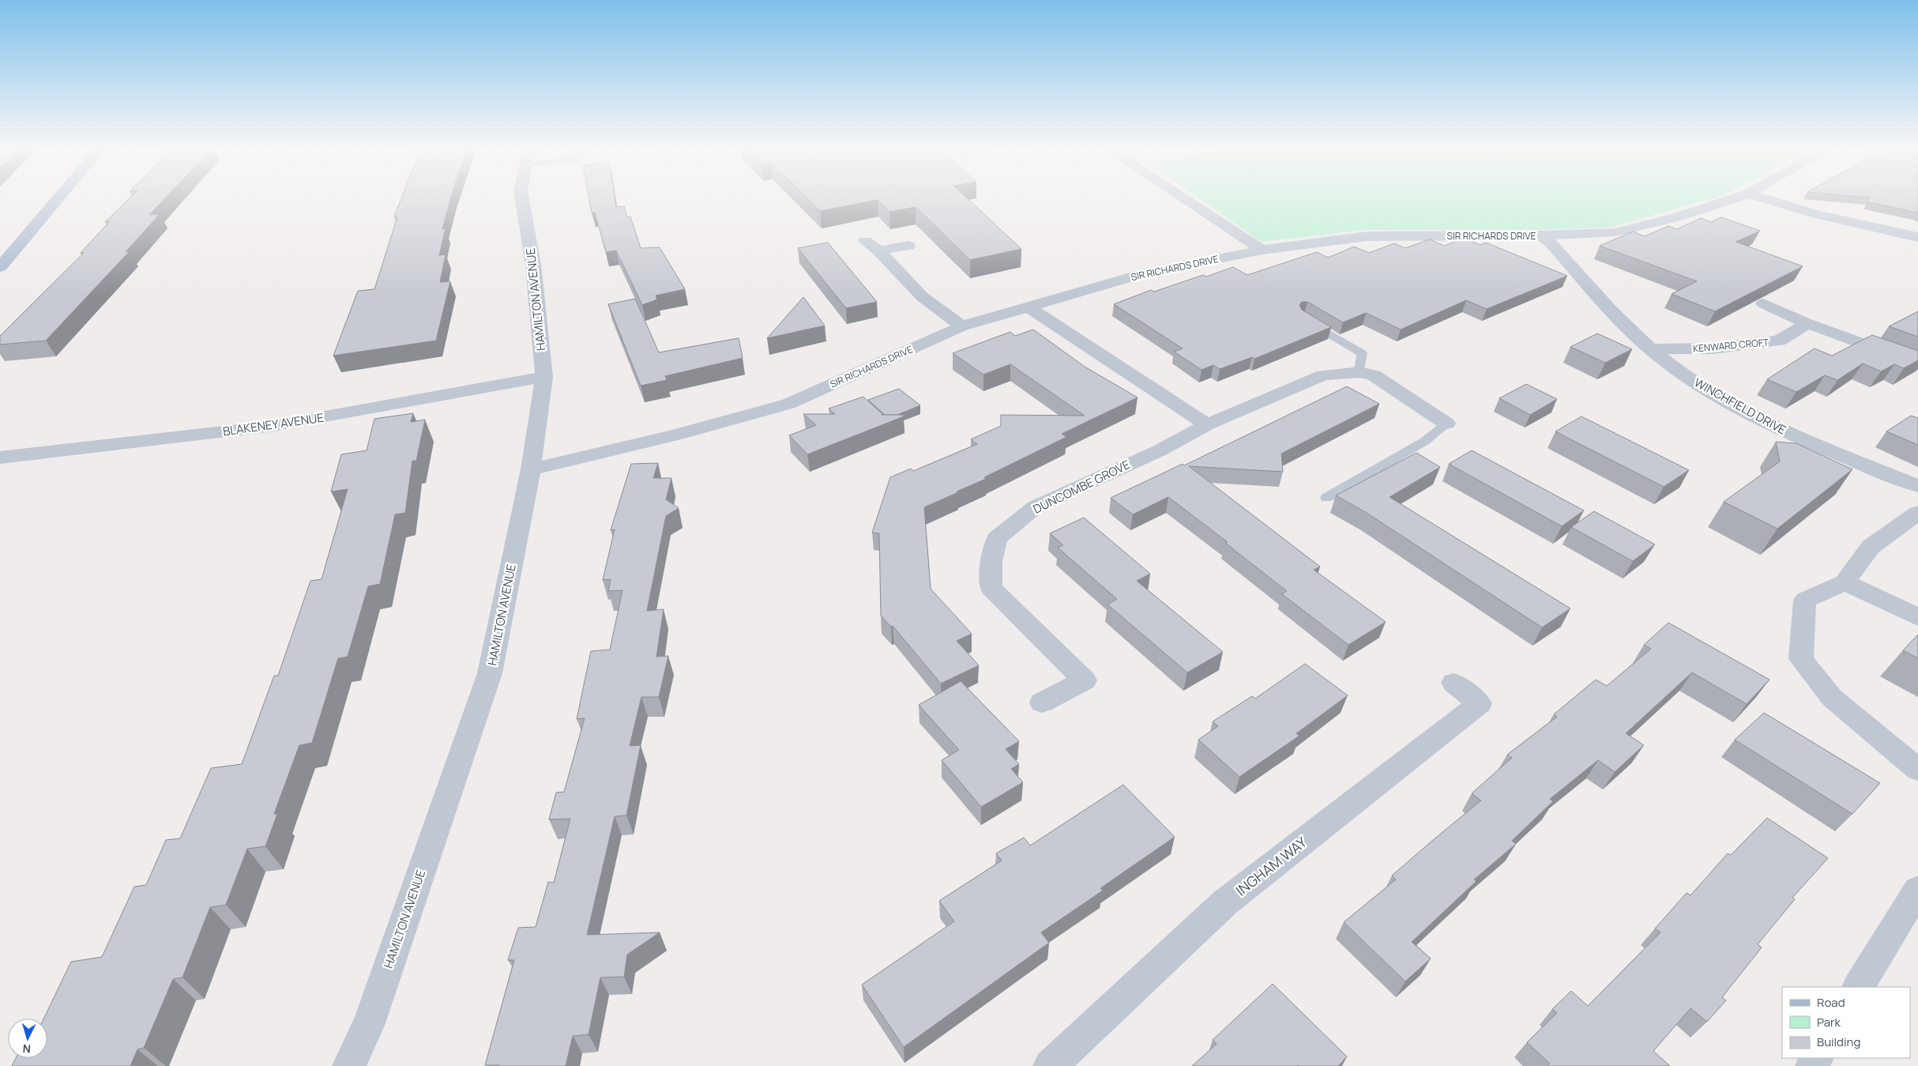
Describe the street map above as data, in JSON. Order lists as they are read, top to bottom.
{
  "streets": {
    "street": [
      "SIR RICHARDS DRIVE",
      "HAMILTON AVENUE",
      "KENWARD CROFT",
      "WINCHFIELD DRIVE",
      "BLAKENEY AVENUE",
      "DUNCOMBE GROVE",
      "INGHAM WAY"
    ]
  },
  "crossings": [
    ["SIR RICHARDS DRIVE", "HAMILTON AVENUE"],
    ["SIR RICHARDS DRIVE", "WINCHFIELD DRIVE"],
    ["HAMILTON AVENUE", "BLAKENEY AVENUE"],
    ["KENWARD CROFT", "WINCHFIELD DRIVE"]
  ],
  "legend": ["Road", "Park", "Building"],
  "north": "bottom"
}
